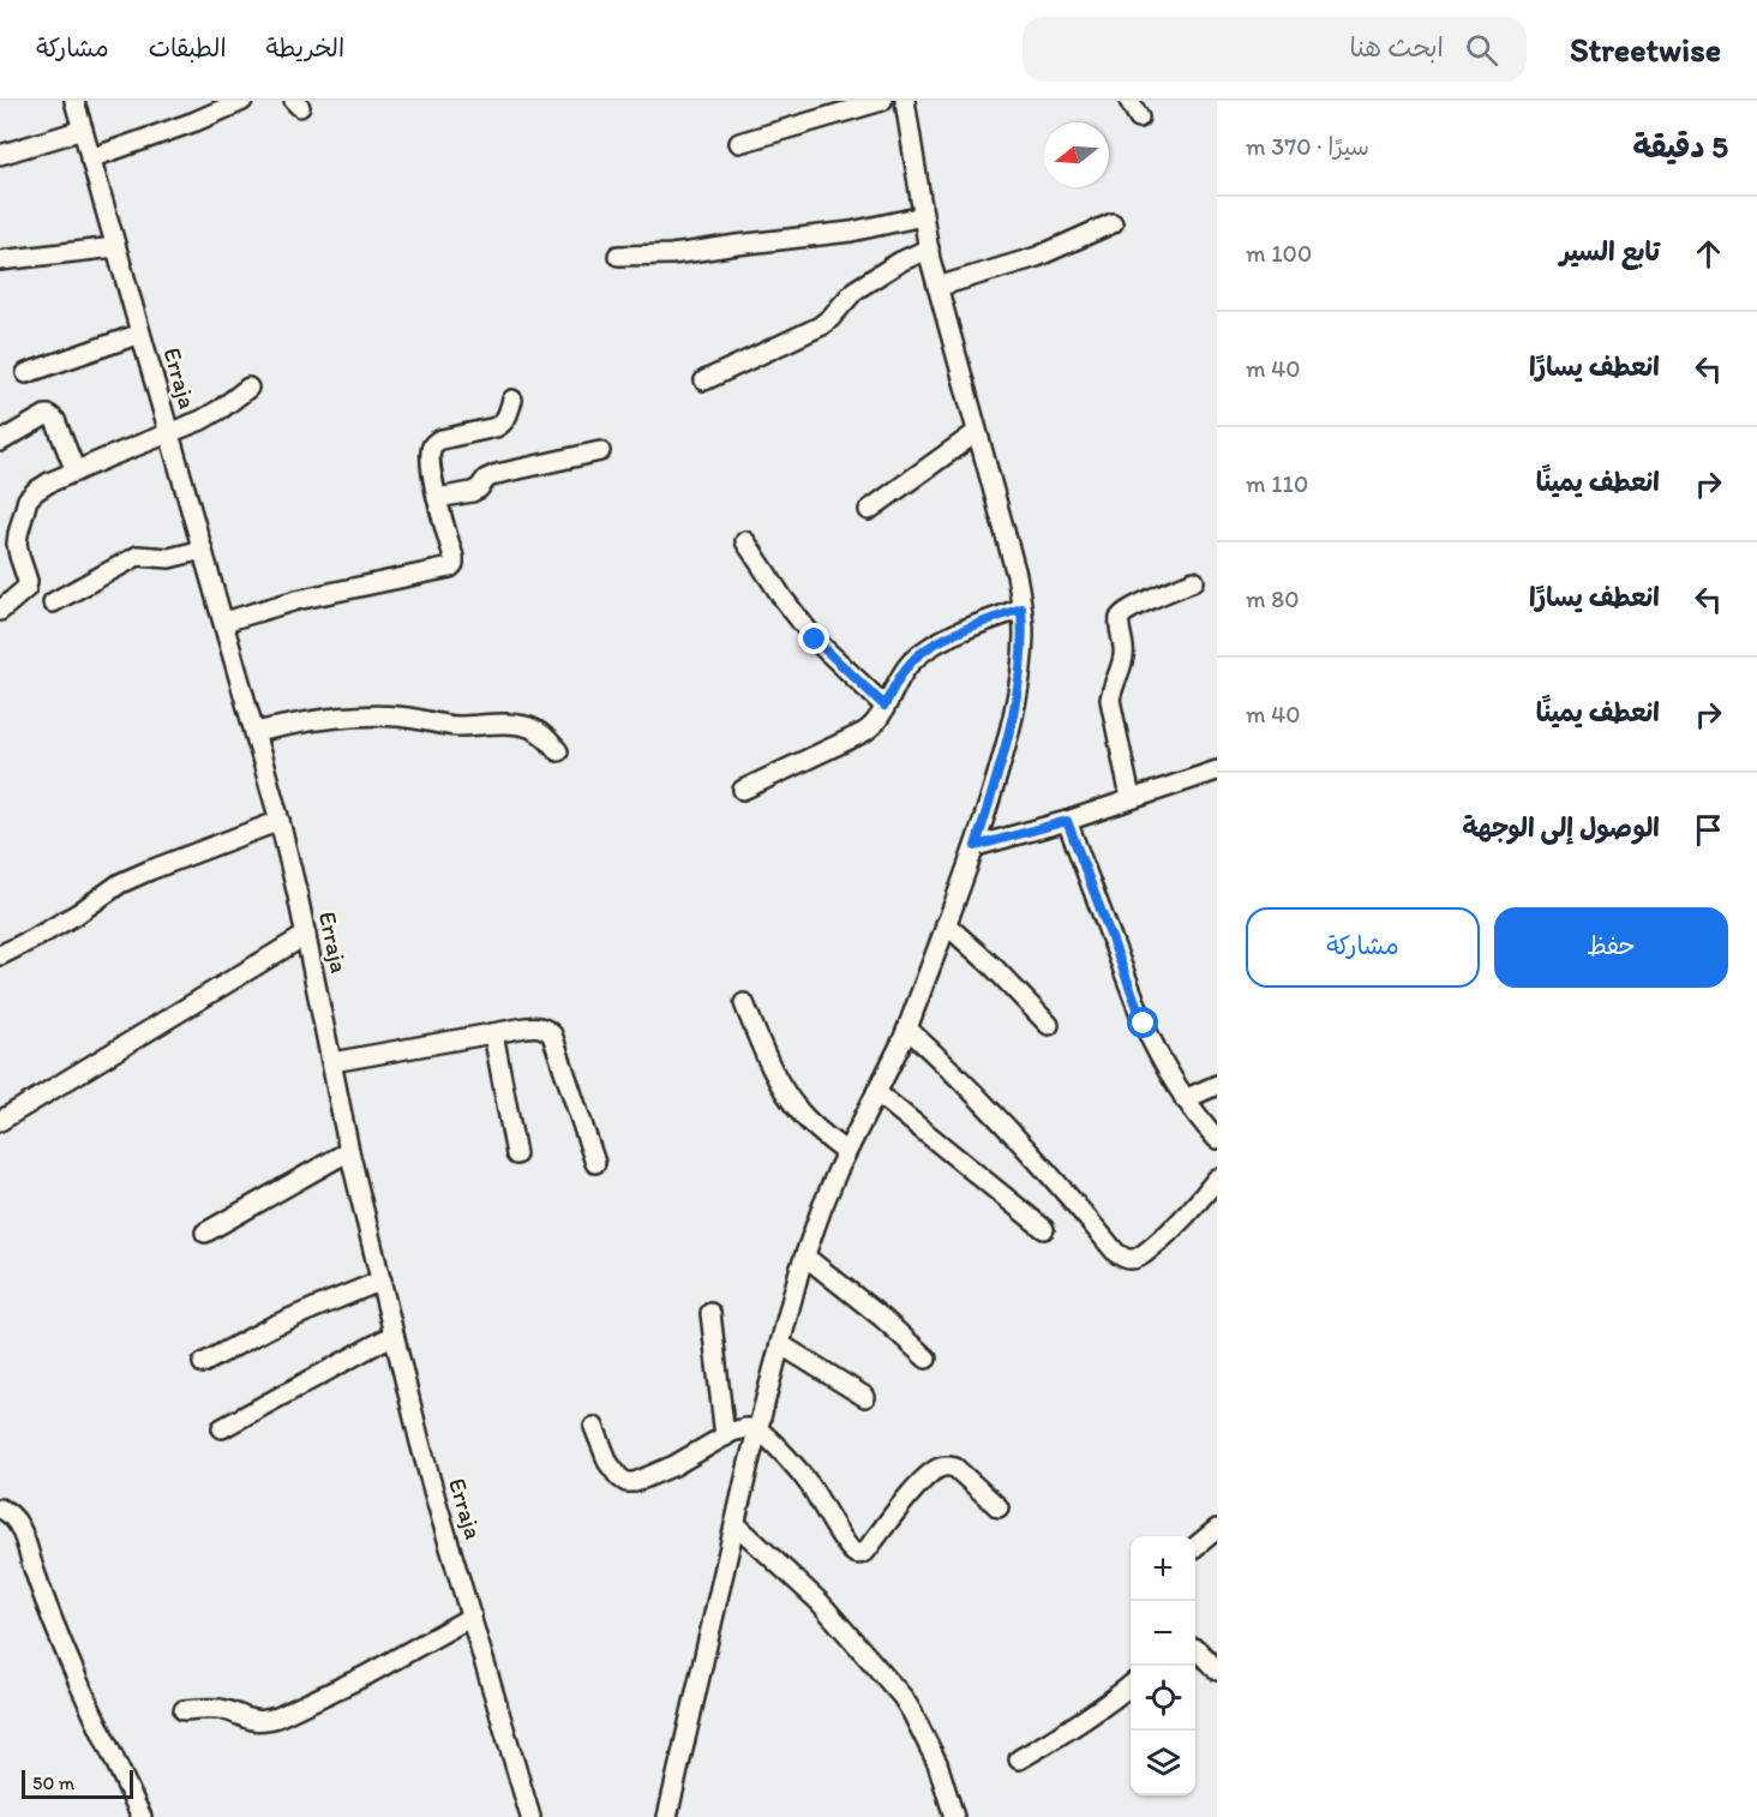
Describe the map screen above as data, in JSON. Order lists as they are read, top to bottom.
{
  "streets": {
    "street": ["Erraja"]
  },
  "scale_bar": "50 m",
  "north": "left",
  "page": {
    "header": "Streetwise",
    "search": "ابحث هنا",
    "nav": ["الخريطة", "الطبقات", "مشاركة"],
    "heading": ["5 دقيقة", "سيرًا · 370 m"],
    "list": [
      ["تابع السير", "100 m"],
      ["انعطف يسارًا", "40 m"],
      ["انعطف يمينًا", "110 m"],
      ["انعطف يسارًا", "80 m"],
      ["انعطف يمينًا", "40 m"],
      "الوصول إلى الوجهة"
    ],
    "buttons": ["حفظ", "مشاركة"],
    "map_buttons": ["+", "−"],
    "scale": "50 m"
  }
}
